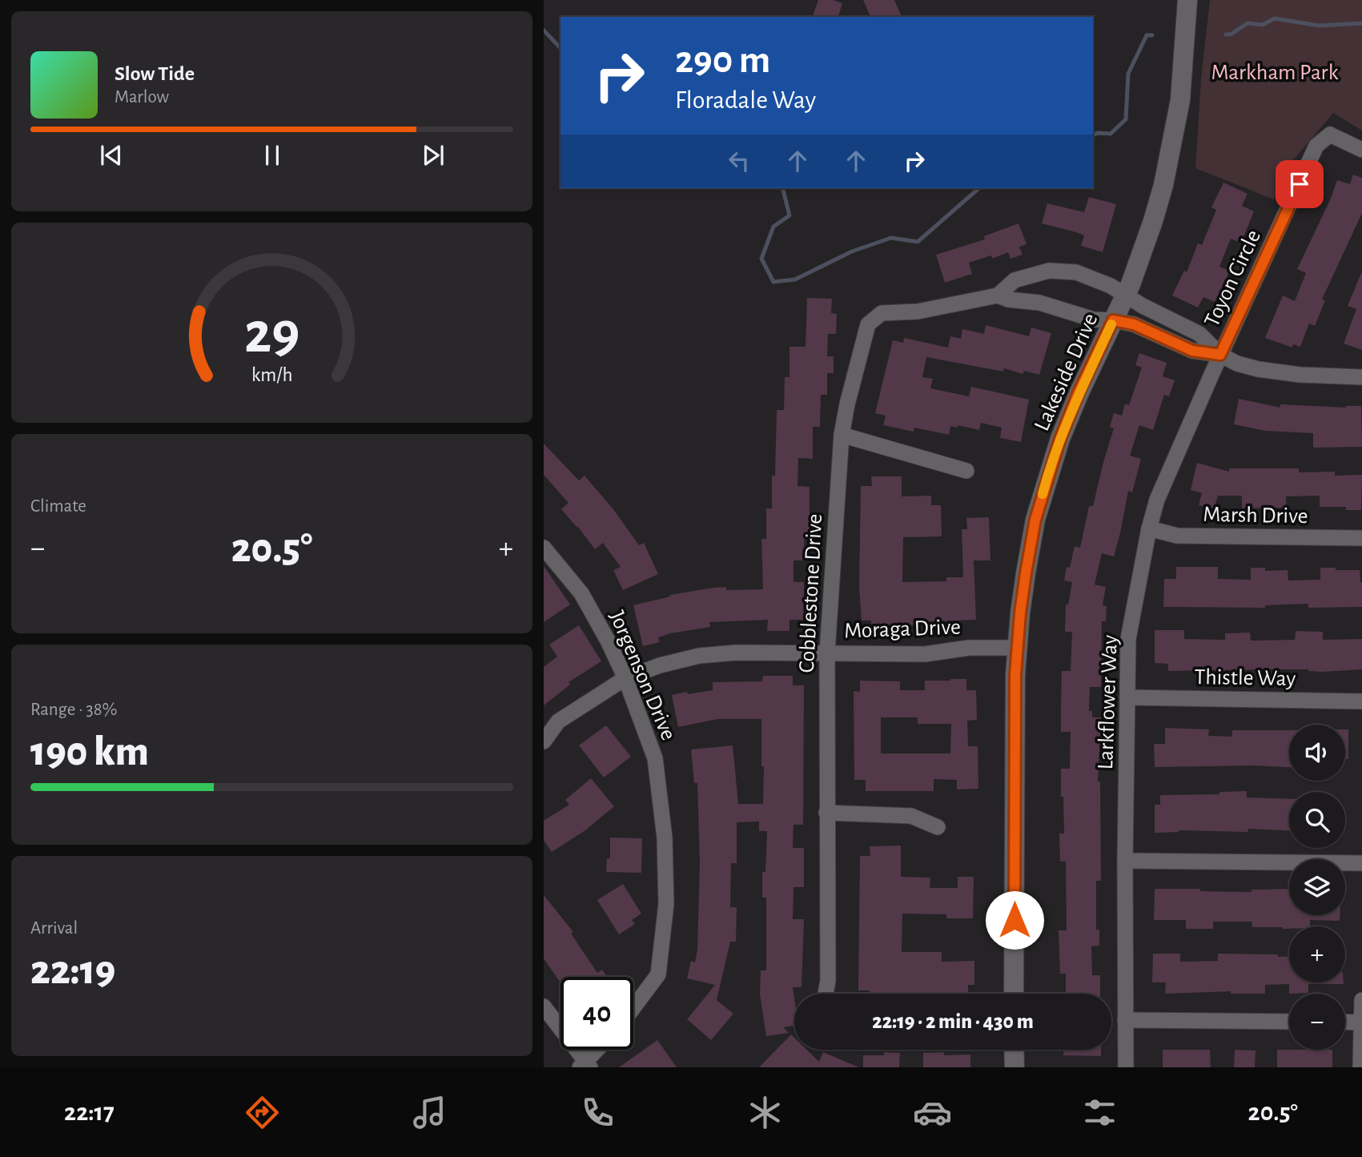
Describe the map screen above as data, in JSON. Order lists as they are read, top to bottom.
{
  "streets": {
    "street": [
      "Toyon Circle",
      "Lakeside Drive",
      "Marsh Drive",
      "Cobblestone Drive",
      "Moraga Drive",
      "Jorgenson Drive",
      "Thistle Way",
      "Larkflower Way"
    ]
  },
  "crossings": [
    ["Toyon Circle", "Cobblestone Drive"],
    ["Toyon Circle", "Larkflower Way"],
    ["Lakeside Drive", "Cobblestone Drive"],
    ["Lakeside Drive", "Moraga Drive"],
    ["Marsh Drive", "Larkflower Way"],
    ["Cobblestone Drive", "Moraga Drive"],
    ["Cobblestone Drive", "Larkflower Way"],
    ["Moraga Drive", "Jorgenson Drive"],
    ["Thistle Way", "Larkflower Way"]
  ],
  "parks": ["Markham Park"],
  "page": {
    "turn": ["290 m", "Floradale Way"],
    "song": ["Slow Tide", "Marlow"],
    "tile": [
      "Climate",
      ["Range · 38%", "190 km"],
      ["Arrival", "22:19"]
    ],
    "heat": ["−", "20.5°", "+"],
    "map_buttons": ["+", "−"],
    "limit": "40",
    "trip": "22:19 · 2 min · 430 m",
    "tabs": ["22:17", "20.5°"],
    "gauge": ["29", "km/h"]
  }
}
